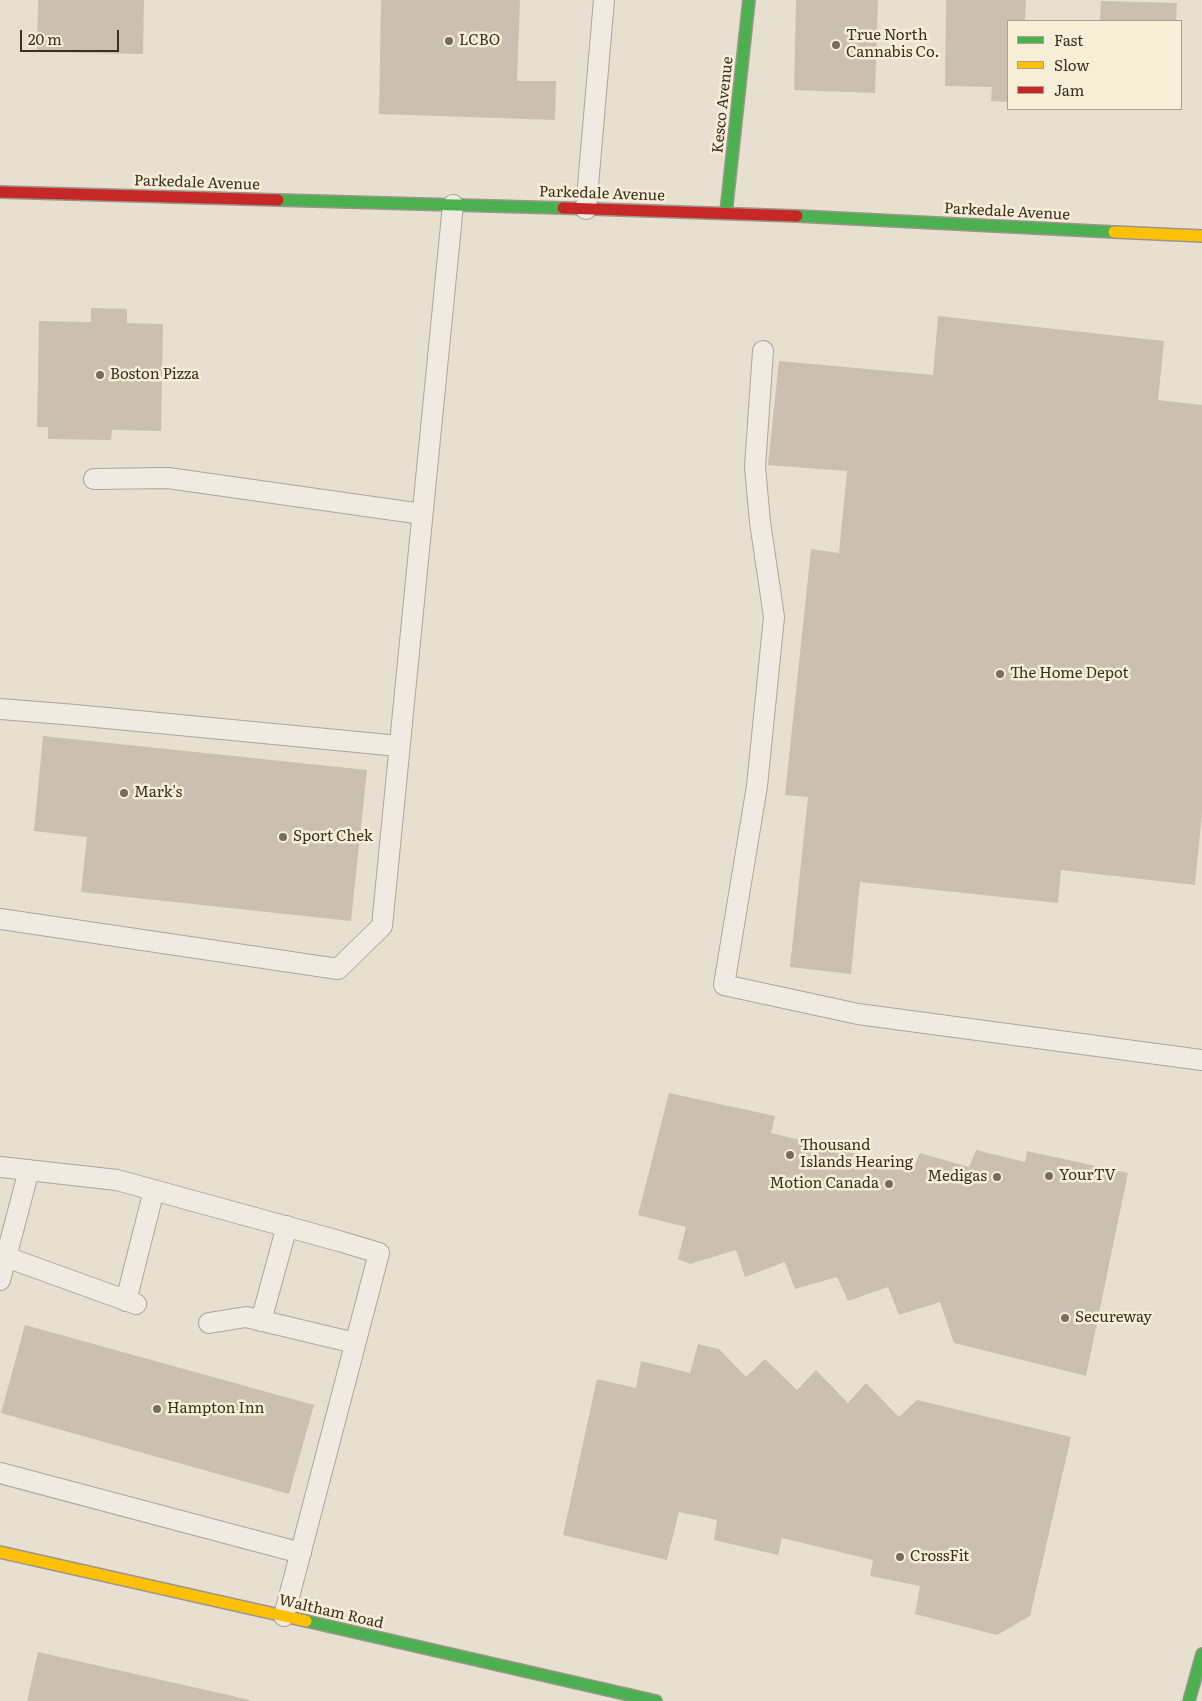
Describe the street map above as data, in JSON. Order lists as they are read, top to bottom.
{
  "streets": {
    "main road": ["Kesco Avenue", "Parkedale Avenue", "Waltham Road"]
  },
  "crossings": [
    ["Kesco Avenue", "Parkedale Avenue"]
  ],
  "places": [
    "LCBO",
    "True North Cannabis Co.",
    "Boston Pizza",
    "The Home Depot",
    "Mark's",
    "Sport Chek",
    "Thousand Islands Hearing",
    "YourTV",
    "Medigas",
    "Motion Canada",
    "Secureway",
    "Hampton Inn",
    "CrossFit"
  ],
  "legend": ["Fast", "Slow", "Jam"],
  "scale_bar": "20 m"
}
